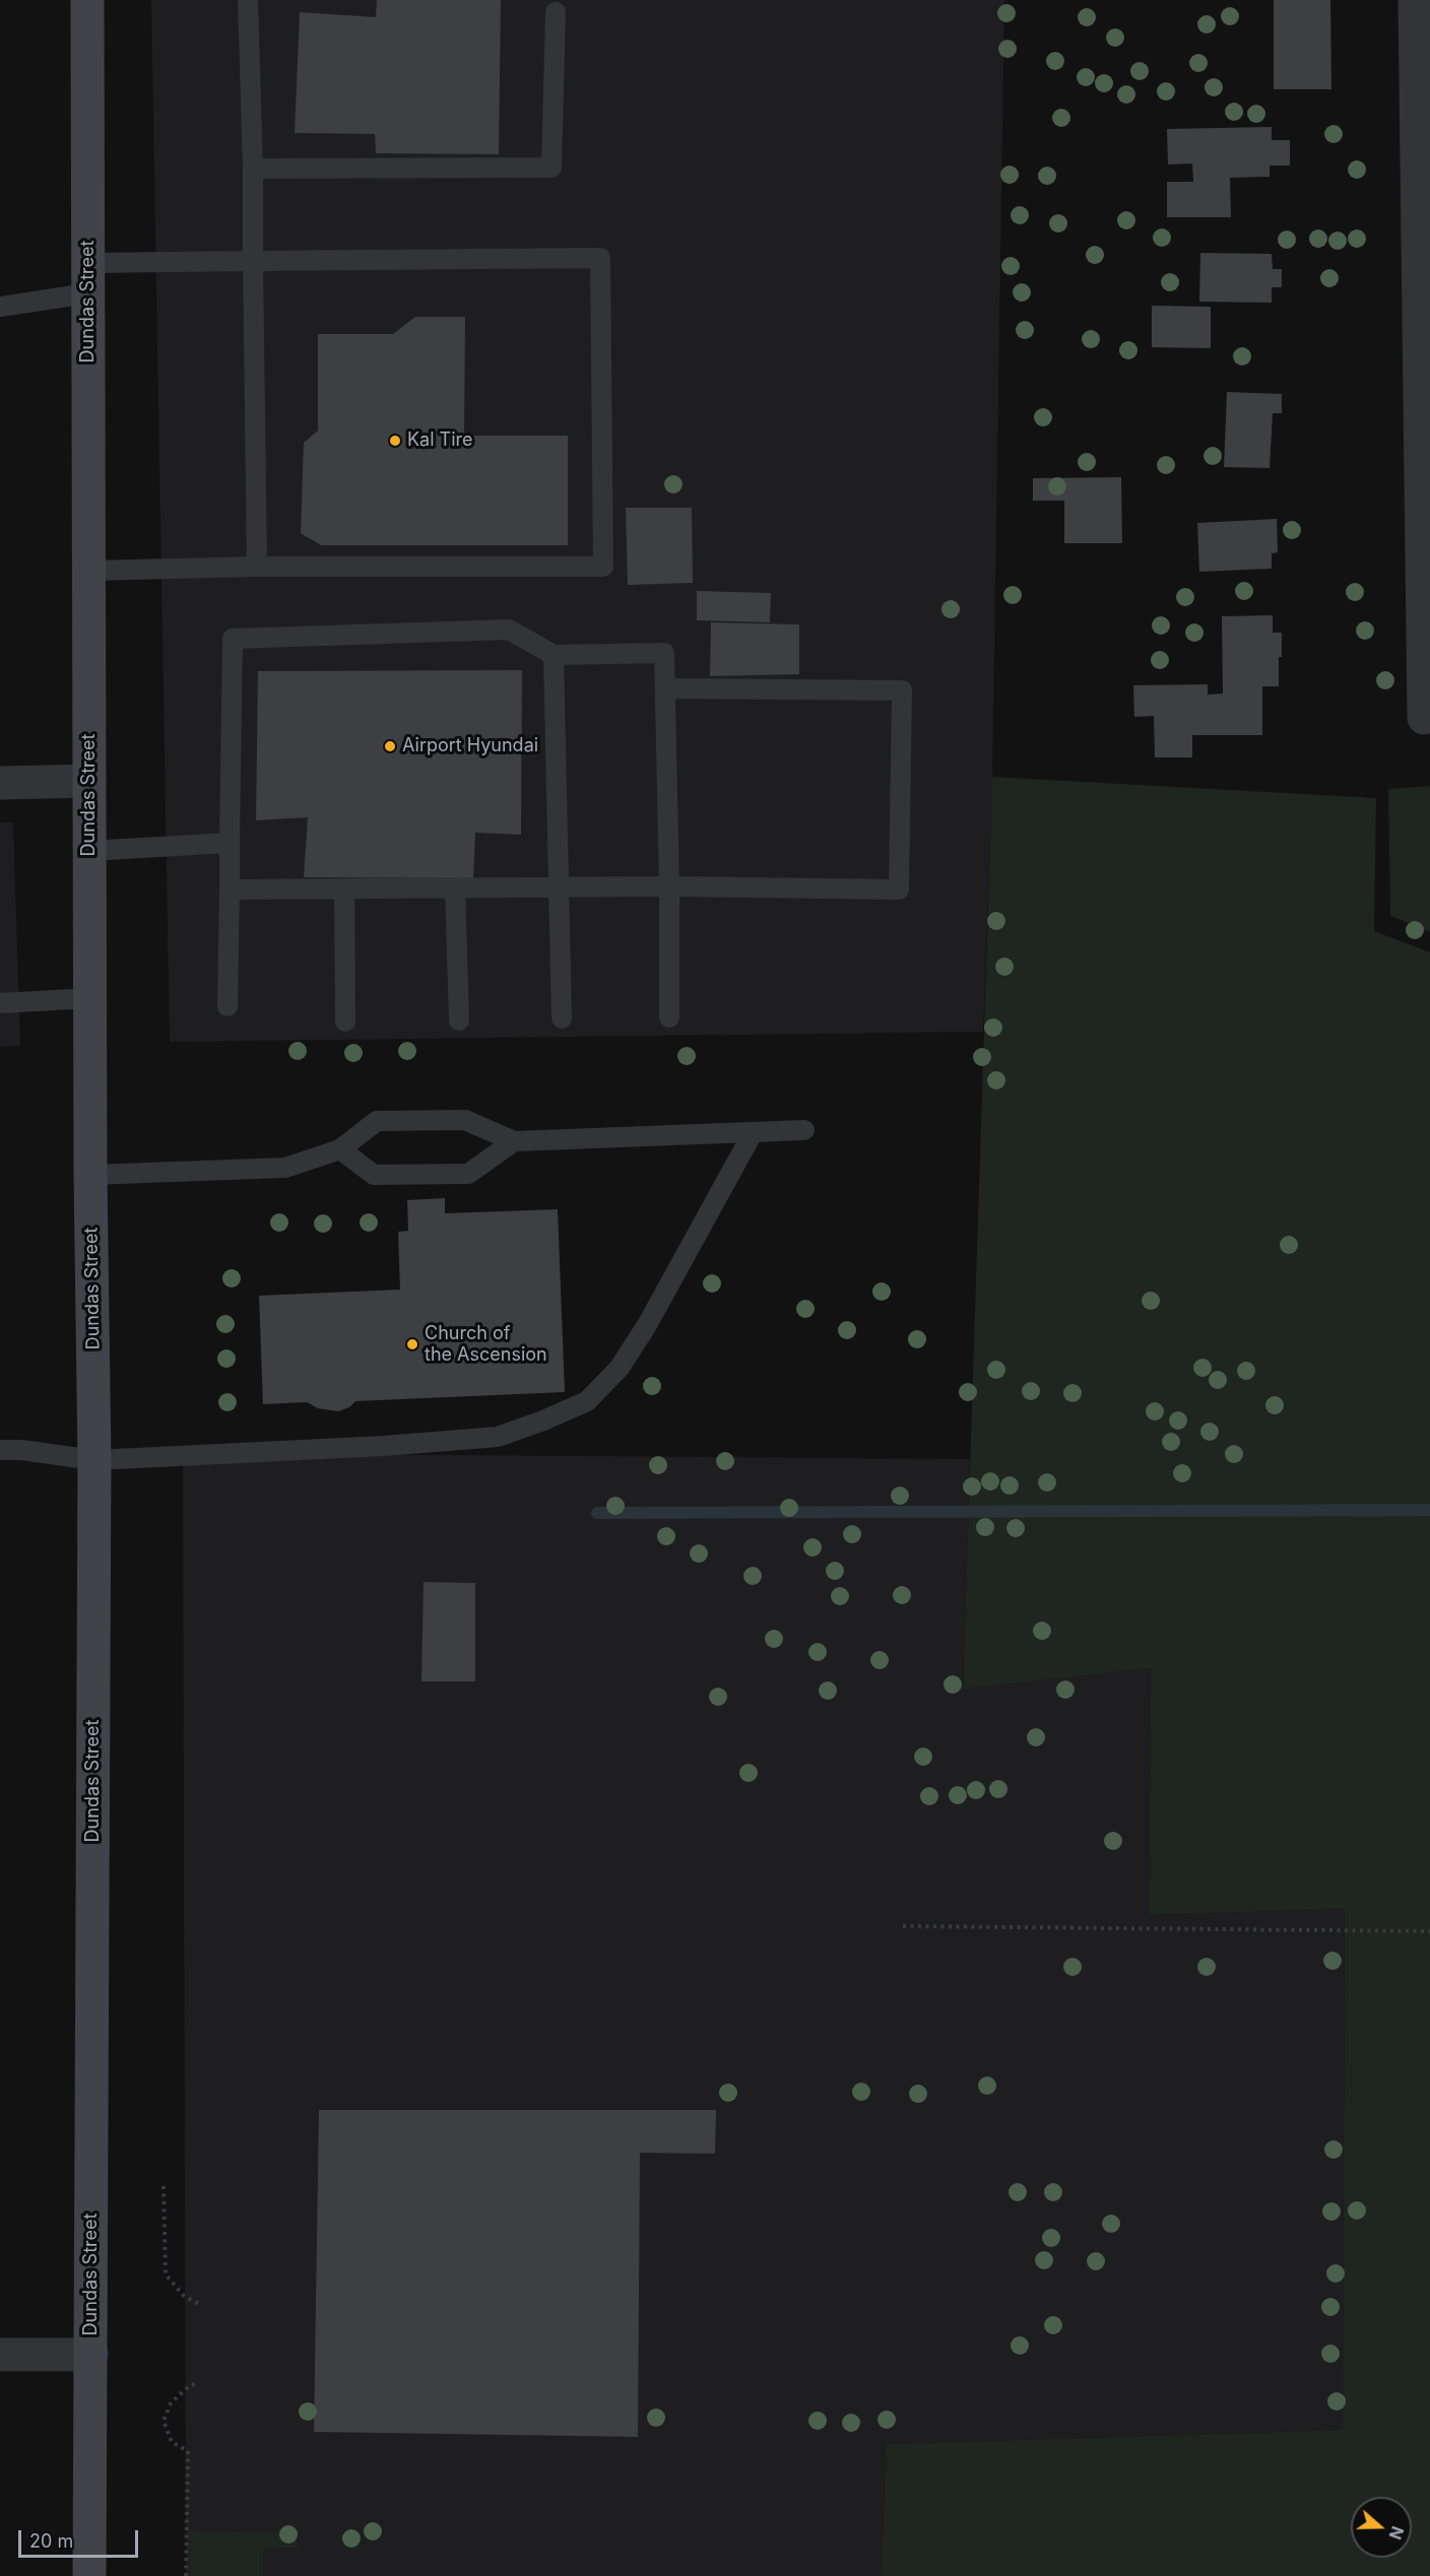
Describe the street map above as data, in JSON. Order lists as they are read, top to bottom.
{
  "streets": {
    "main road": ["Dundas Street"]
  },
  "places": ["Kal Tire", "Airport Hyundai", "Church of the Ascension"],
  "scale_bar": "20 m",
  "north": "right"
}
